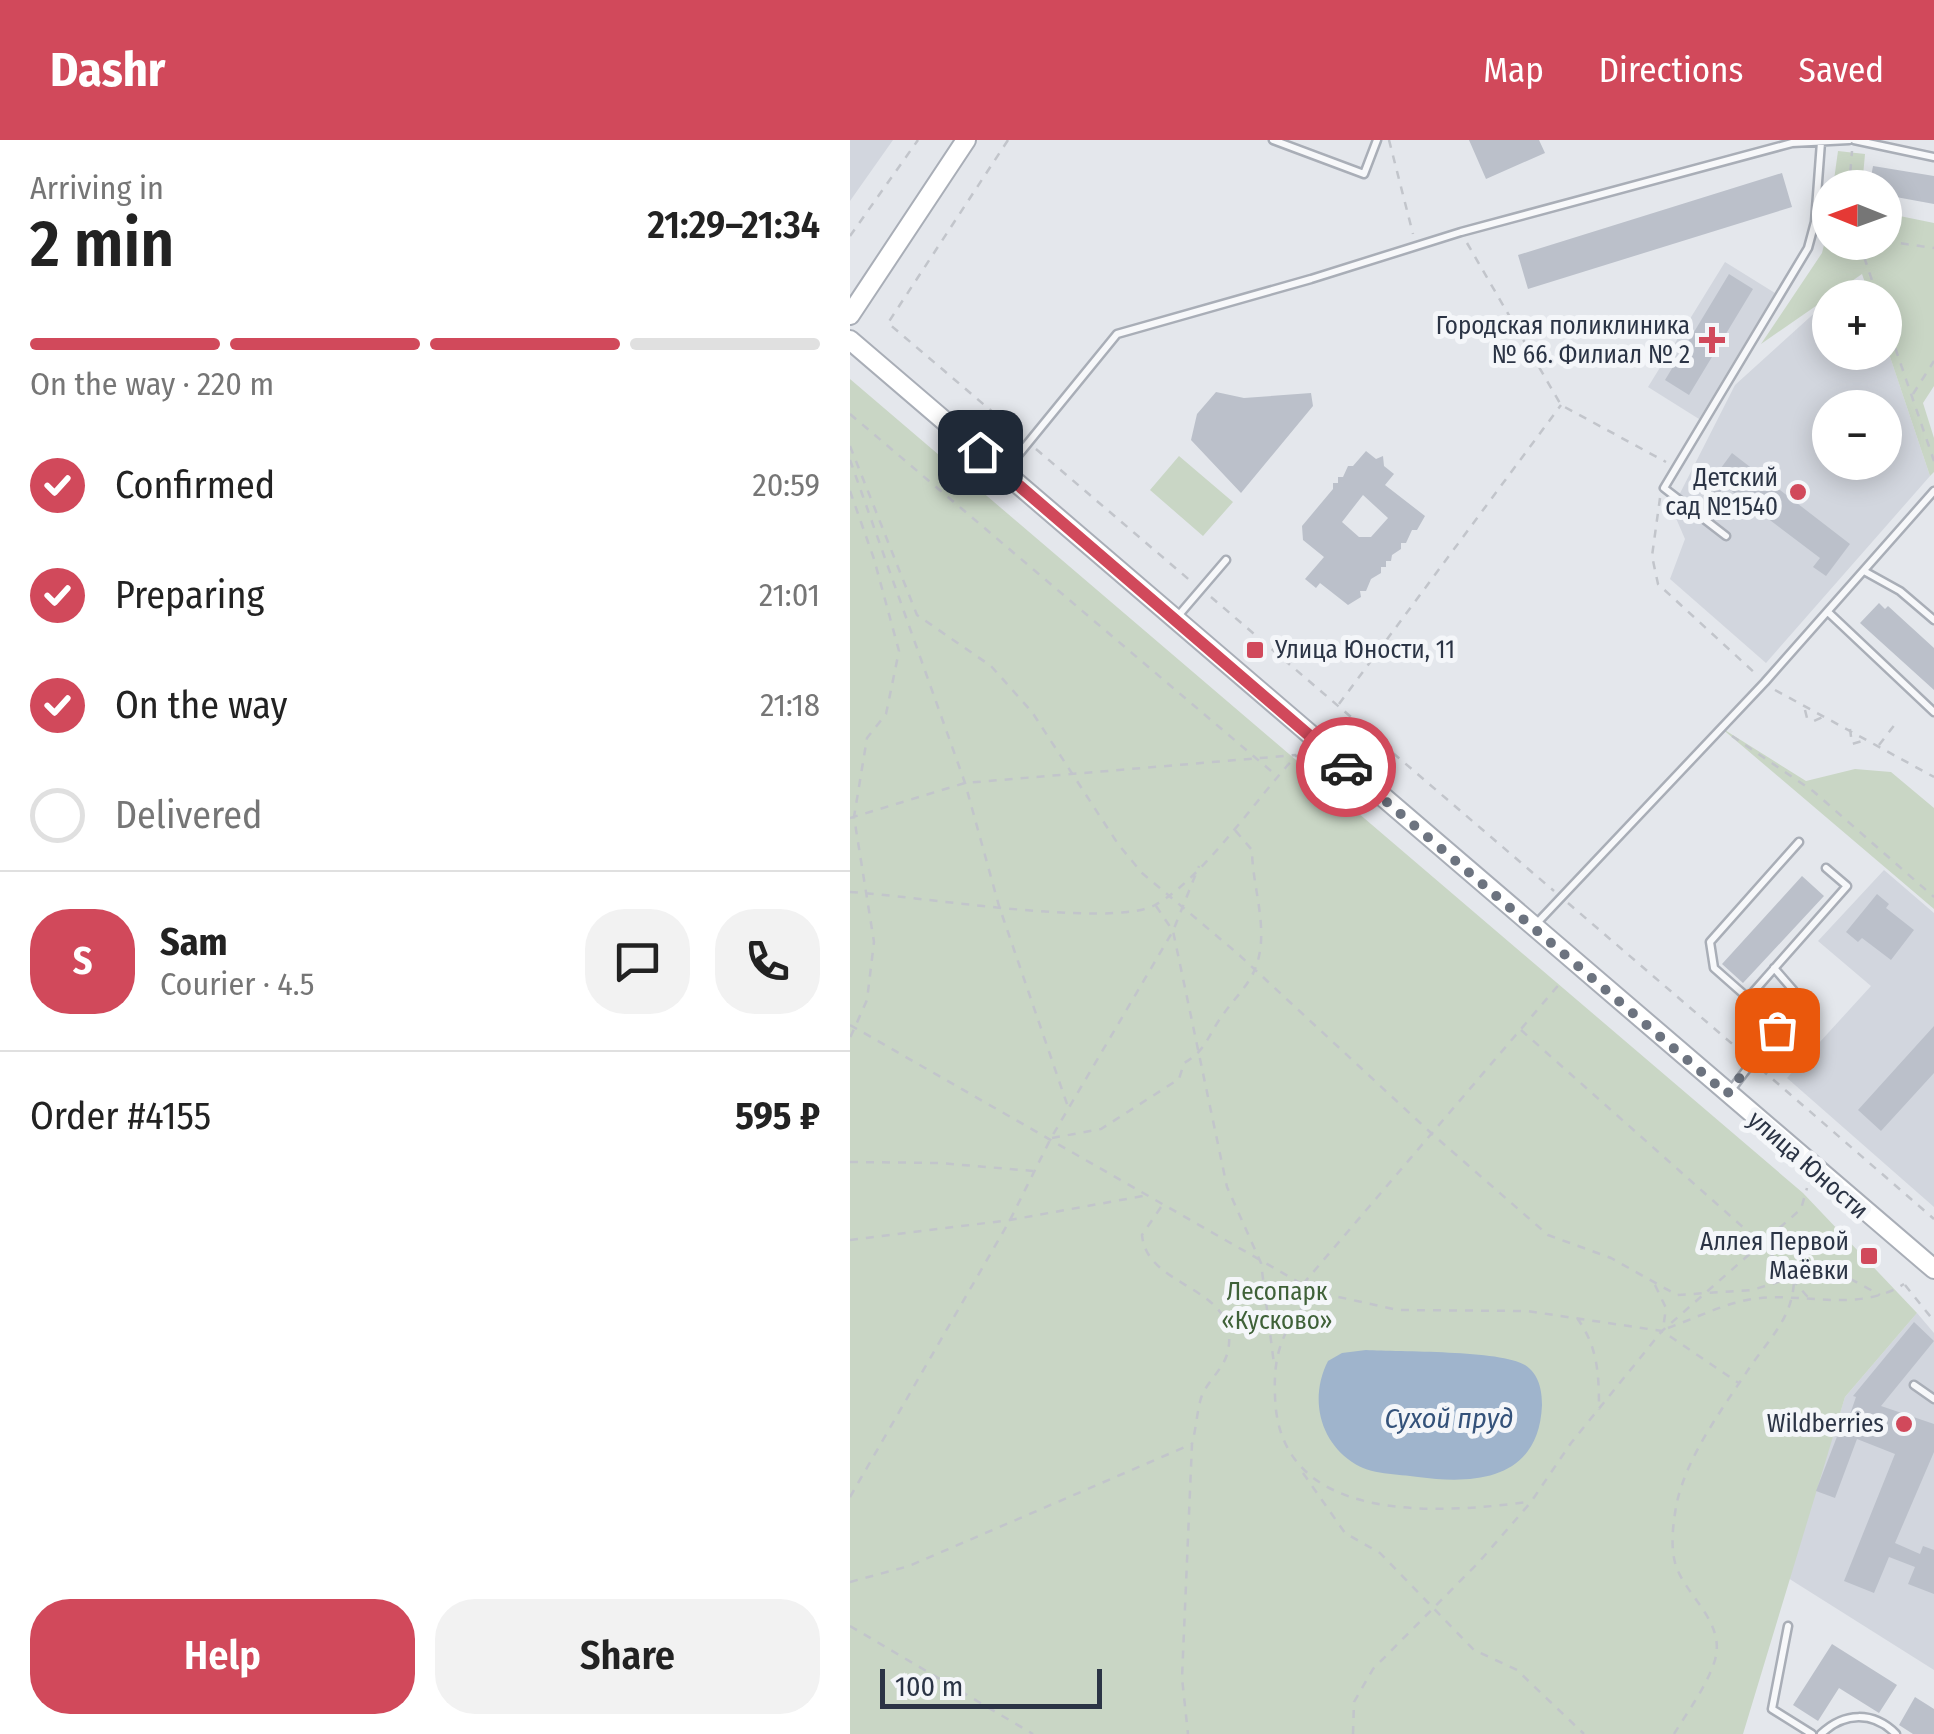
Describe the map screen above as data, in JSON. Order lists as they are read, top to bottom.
{
  "streets": {
    "main road": ["улица Юности"]
  },
  "water": ["Сухой пруд"],
  "parks": ["Лесопарк «Кусково»"],
  "places": {
    "health": ["Городская поликлиника № 66. Филиал № 2"],
    "other": ["Детский сад №1540", "Wildberries"],
    "transit": ["Улица Юности, 11", "Аллея Первой Маёвки"]
  },
  "scale_bar": "100 m",
  "north": "left",
  "page": {
    "header": "Dashr",
    "nav": ["Map", "Directions", "Saved"],
    "heading": ["2 min", "Arriving in", "21:29–21:34"],
    "panel": [
      "Sam",
      "Courier · 4.5",
      "Order #4155",
      "595 ₽"
    ],
    "map_buttons": ["+", "−"],
    "bar": "On the way · 220 m",
    "list": [
      ["Confirmed", "20:59"],
      ["Preparing", "21:01"],
      ["On the way", "21:18"],
      "Delivered"
    ],
    "round": "S",
    "buttons": ["Help", "Share"],
    "scale": "100 m"
  }
}
